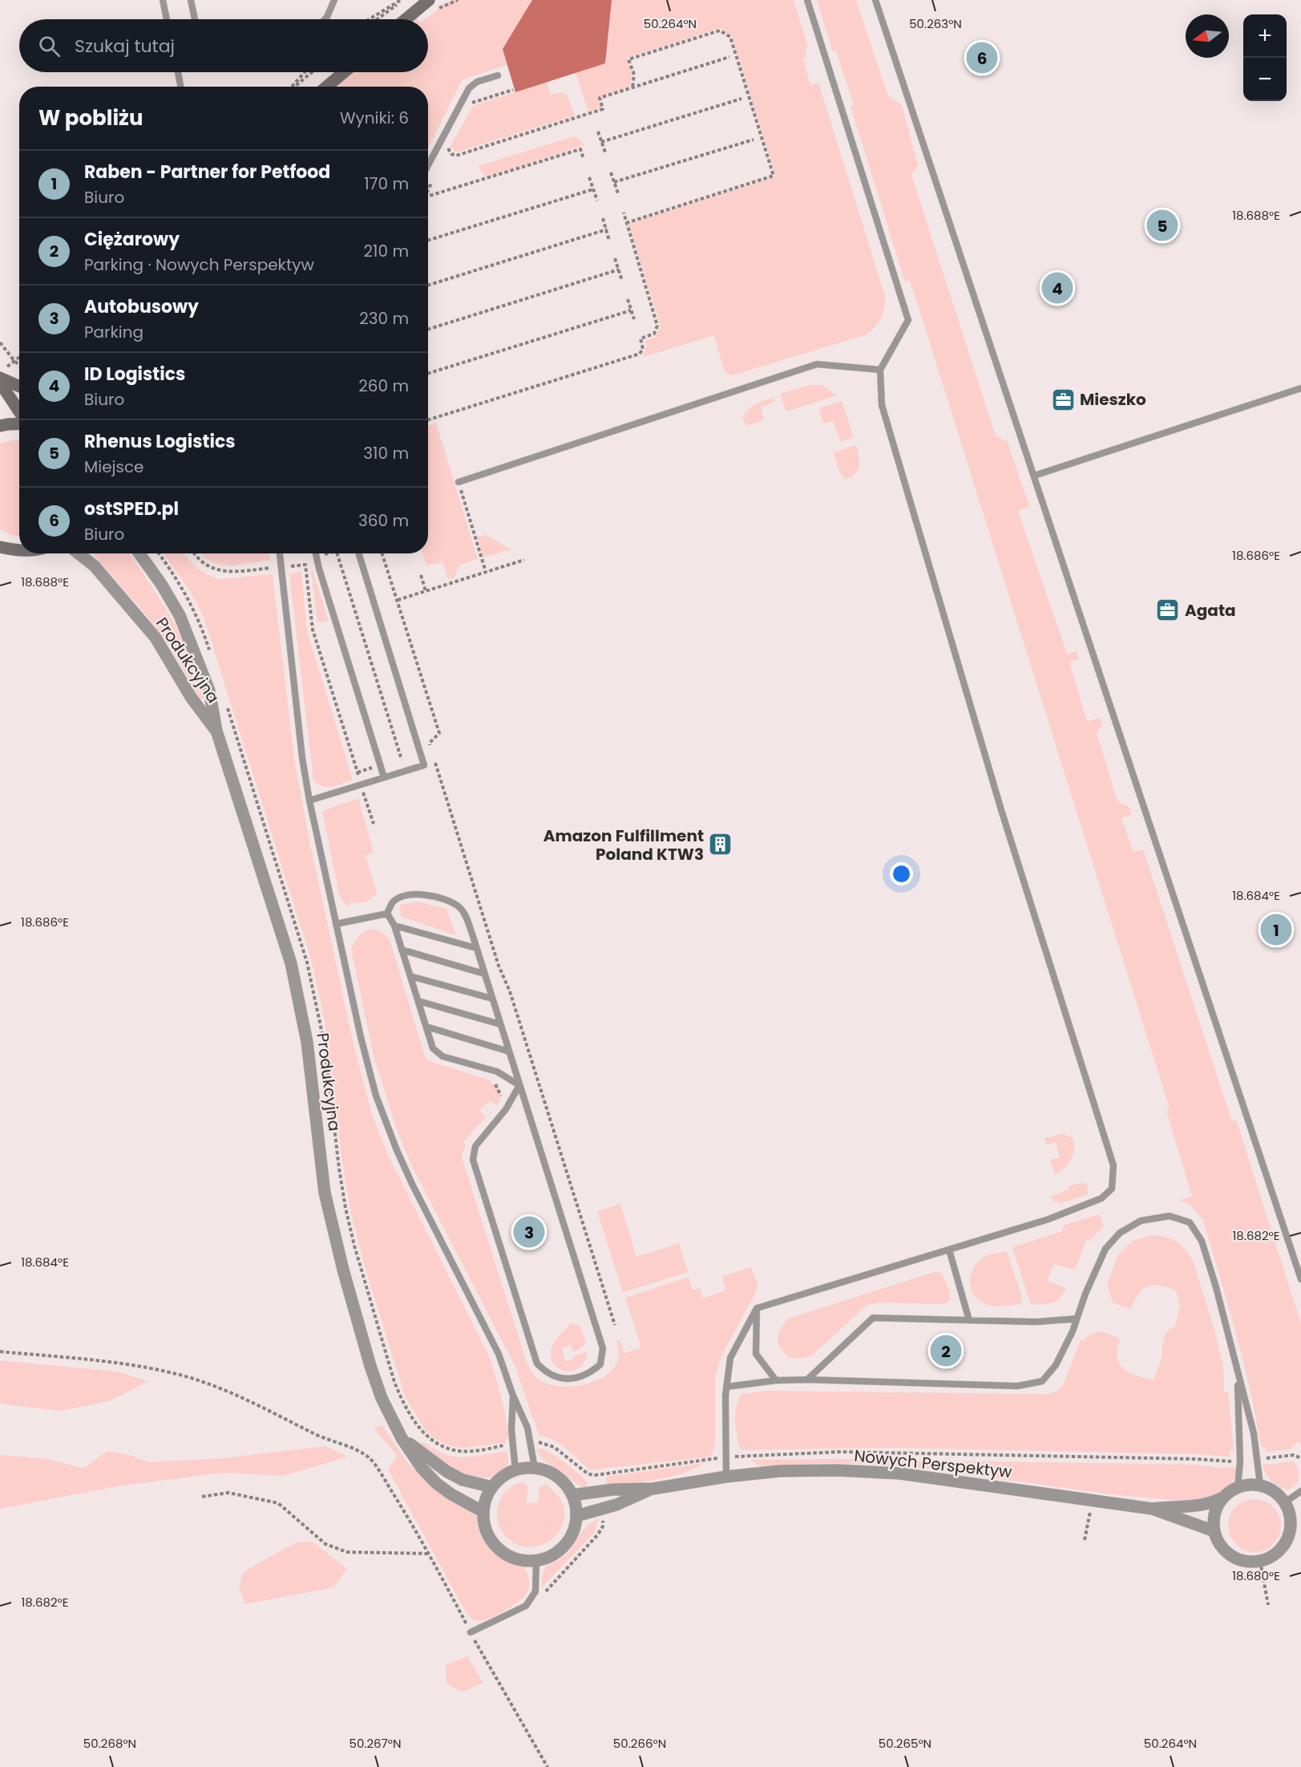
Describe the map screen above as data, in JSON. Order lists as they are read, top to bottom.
{
  "streets": {
    "street": ["Produkcyjna", "Nowych Perspektyw"]
  },
  "crossings": [
    ["Produkcyjna", "Nowych Perspektyw"]
  ],
  "places": {
    "office": ["Mieszko", "Agata"],
    "building": ["Amazon Fulfillment Poland KTW3"]
  },
  "north": "left",
  "page": {
    "map_buttons": ["+", "−"],
    "search": "Szukaj tutaj",
    "pins": [
      "6",
      "5",
      "4",
      "1",
      "3",
      "2"
    ],
    "heading": ["W pobliżu", "Wyniki: 6"],
    "list": [
      {
        "mark": "1",
        "name": "Raben - Partner for Petfood",
        "note": "Biuro",
        "value": "170 m"
      },
      {
        "mark": "2",
        "name": "Ciężarowy",
        "note": "Parking · Nowych Perspektyw",
        "value": "210 m"
      },
      {
        "mark": "3",
        "name": "Autobusowy",
        "note": "Parking",
        "value": "230 m"
      },
      {
        "mark": "4",
        "name": "ID Logistics",
        "note": "Biuro",
        "value": "260 m"
      },
      {
        "mark": "5",
        "name": "Rhenus Logistics",
        "note": "Miejsce",
        "value": "310 m"
      },
      {
        "mark": "6",
        "name": "ostSPED.pl",
        "note": "Biuro",
        "value": "360 m"
      }
    ]
  },
  "coordinates": [
    "50.264°N",
    "50.263°N",
    "18.688°E",
    "18.686°E",
    "18.684°E",
    "18.682°E",
    "18.680°E",
    "50.268°N",
    "50.267°N",
    "50.266°N",
    "50.265°N"
  ]
}
